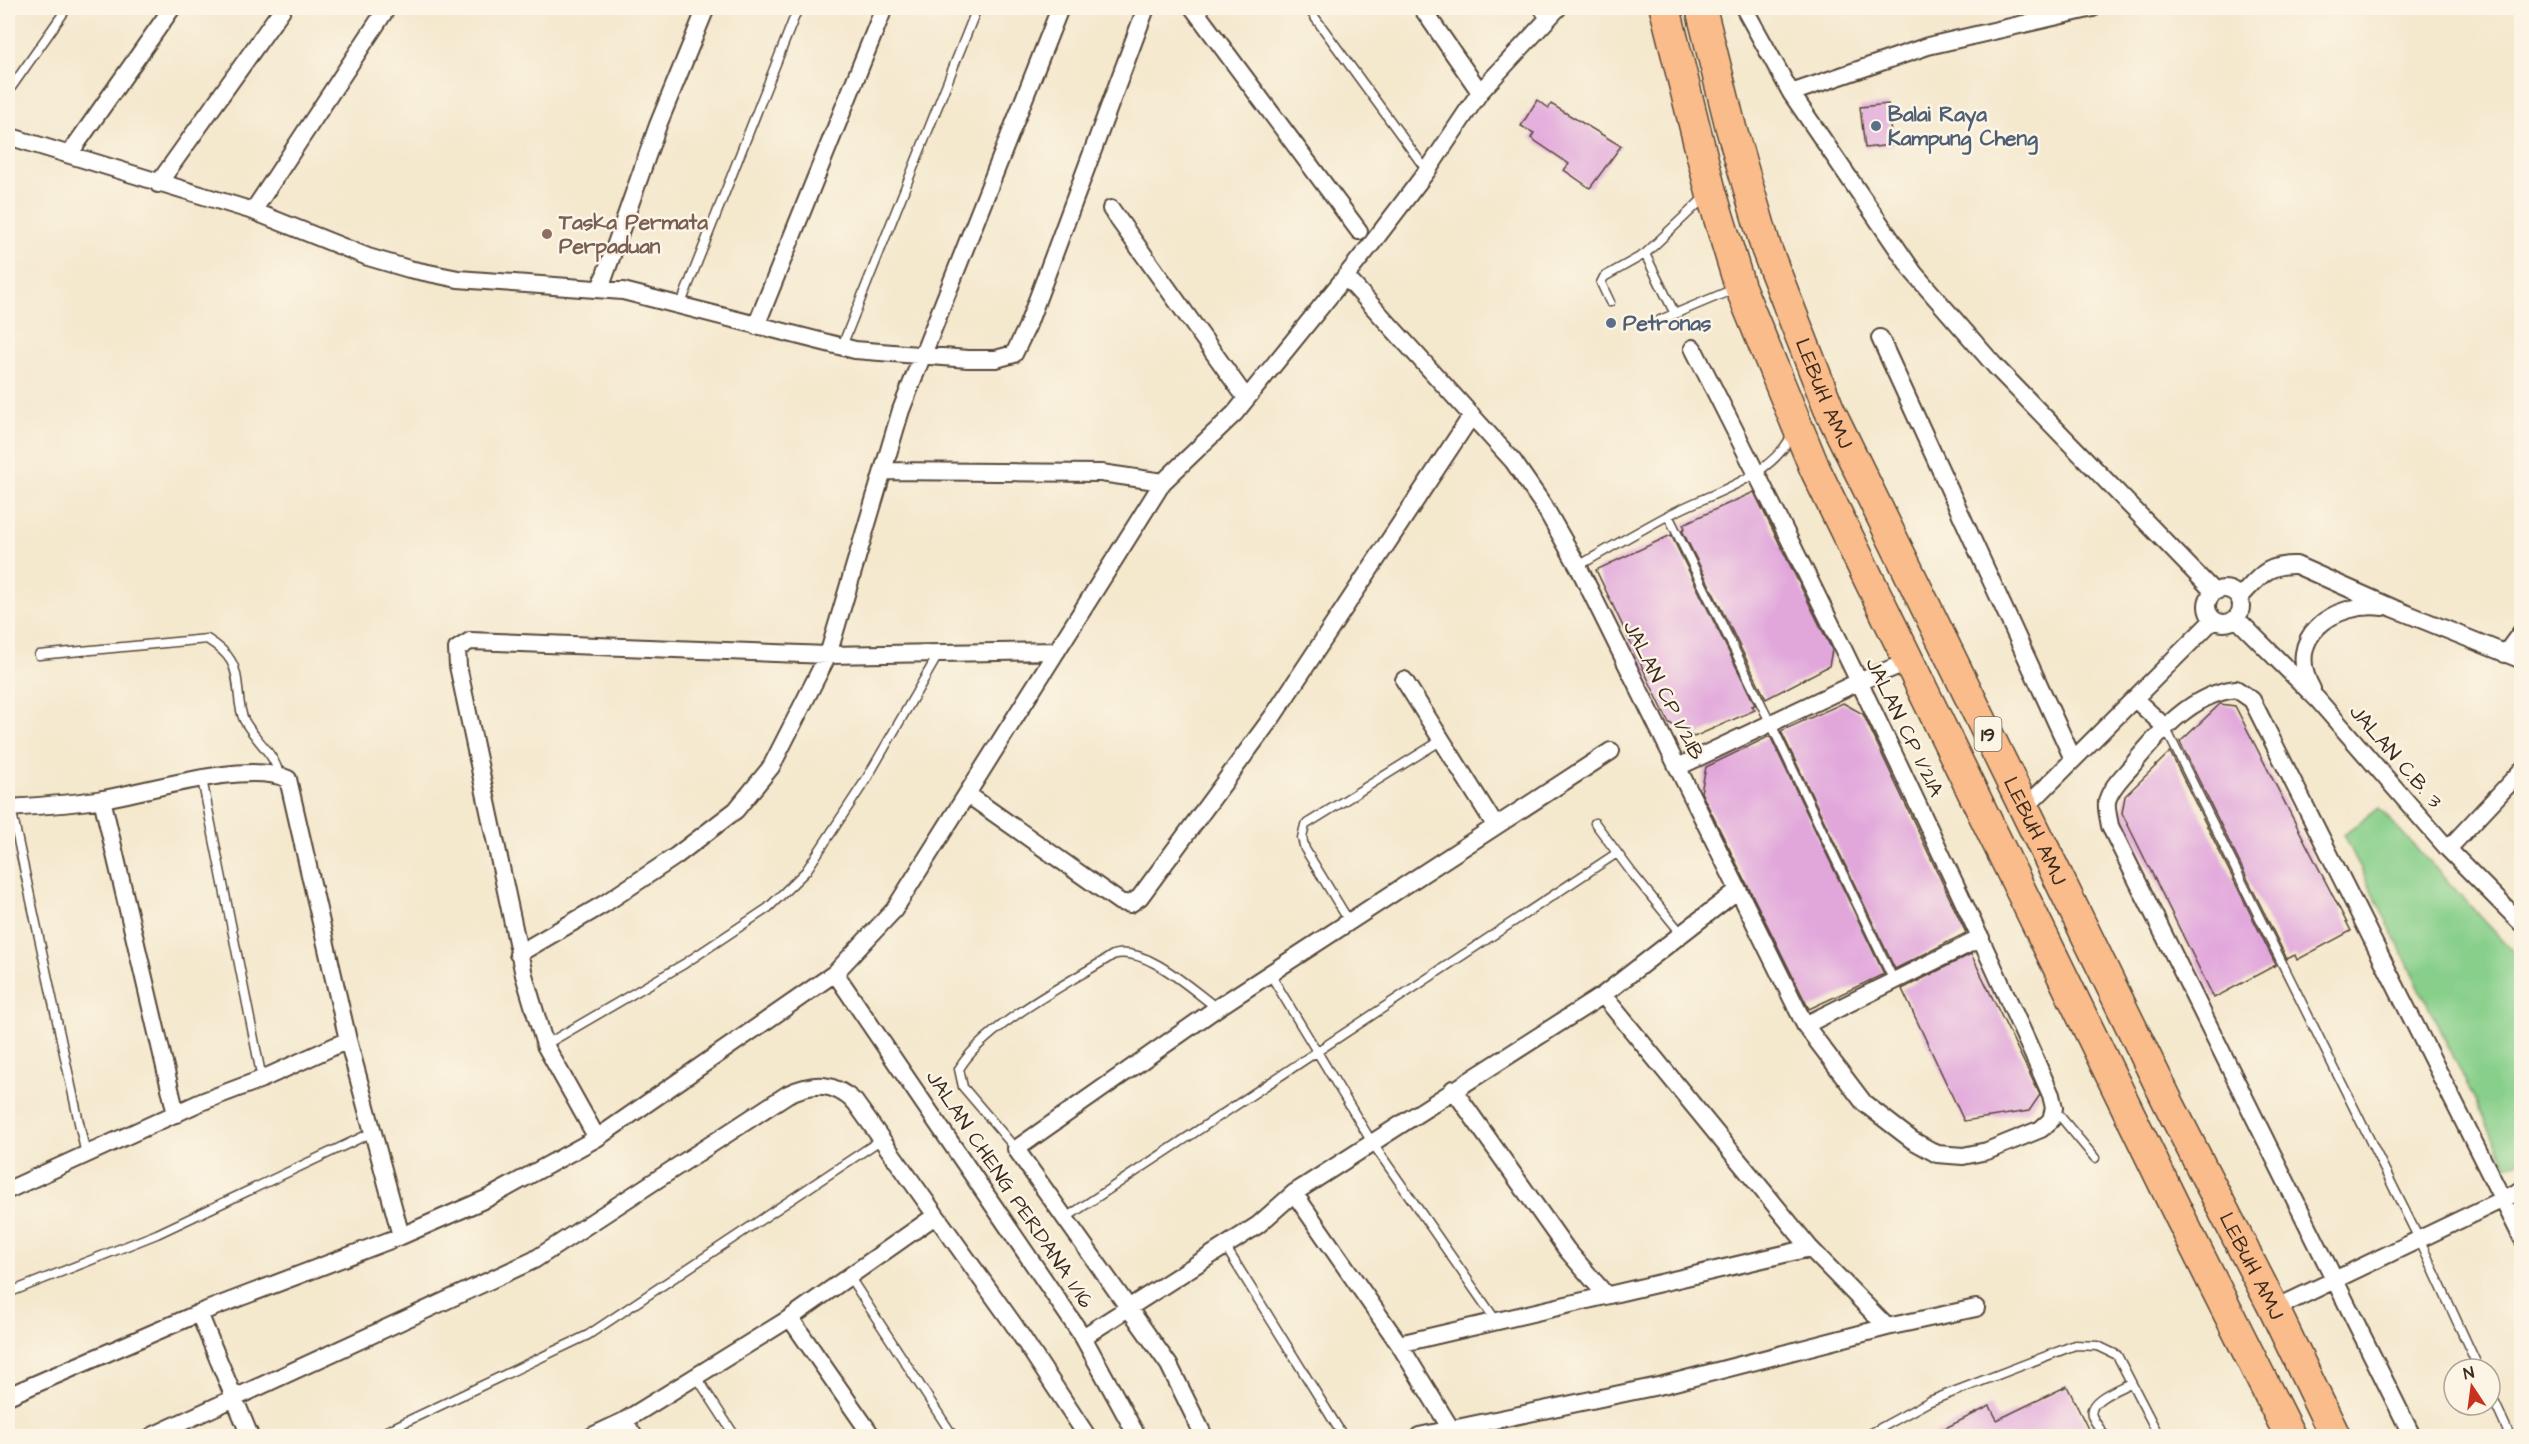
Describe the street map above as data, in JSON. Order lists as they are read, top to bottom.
{
  "streets": {
    "highway": ["LEBUH AMJ", "19"],
    "street": [
      "JALAN CP 1/21B",
      "JALAN CP 1/21A",
      "JALAN C.B. 3",
      "JALAN CHENG PERDANA 1/16"
    ]
  },
  "crossings": [
    ["JALAN CP 1/21B", "JALAN CP 1/21A"]
  ],
  "places": ["Balai Raya Kampung Cheng", "Taska Permata Perpaduan", "Petronas"],
  "north": "top"
}
